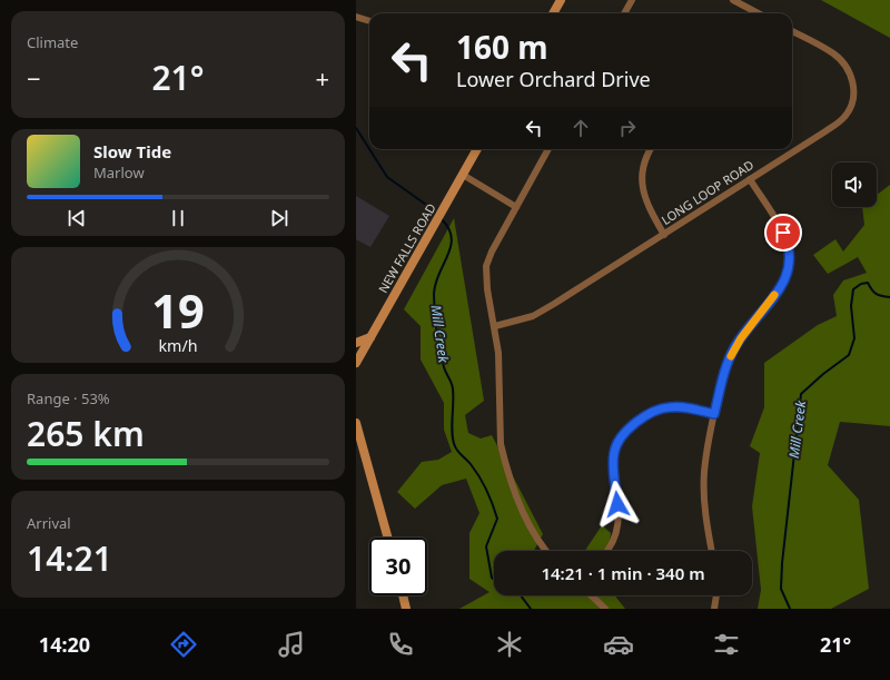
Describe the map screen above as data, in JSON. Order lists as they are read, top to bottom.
{
  "streets": {
    "main road": ["NEW FALLS ROAD"],
    "street": ["LONG LOOP ROAD"]
  },
  "water": ["Mill Creek"],
  "page": {
    "tile": [
      "Climate",
      ["Range · 53%", "265 km"],
      ["Arrival", "14:21"]
    ],
    "turn": ["160 m", "Lower Orchard Drive"],
    "heat": ["−", "21°", "+"],
    "song": ["Slow Tide", "Marlow"],
    "limit": "30",
    "trip": "14:21 · 1 min · 340 m",
    "tabs": ["14:20", "21°"],
    "gauge": ["19", "km/h"]
  }
}
